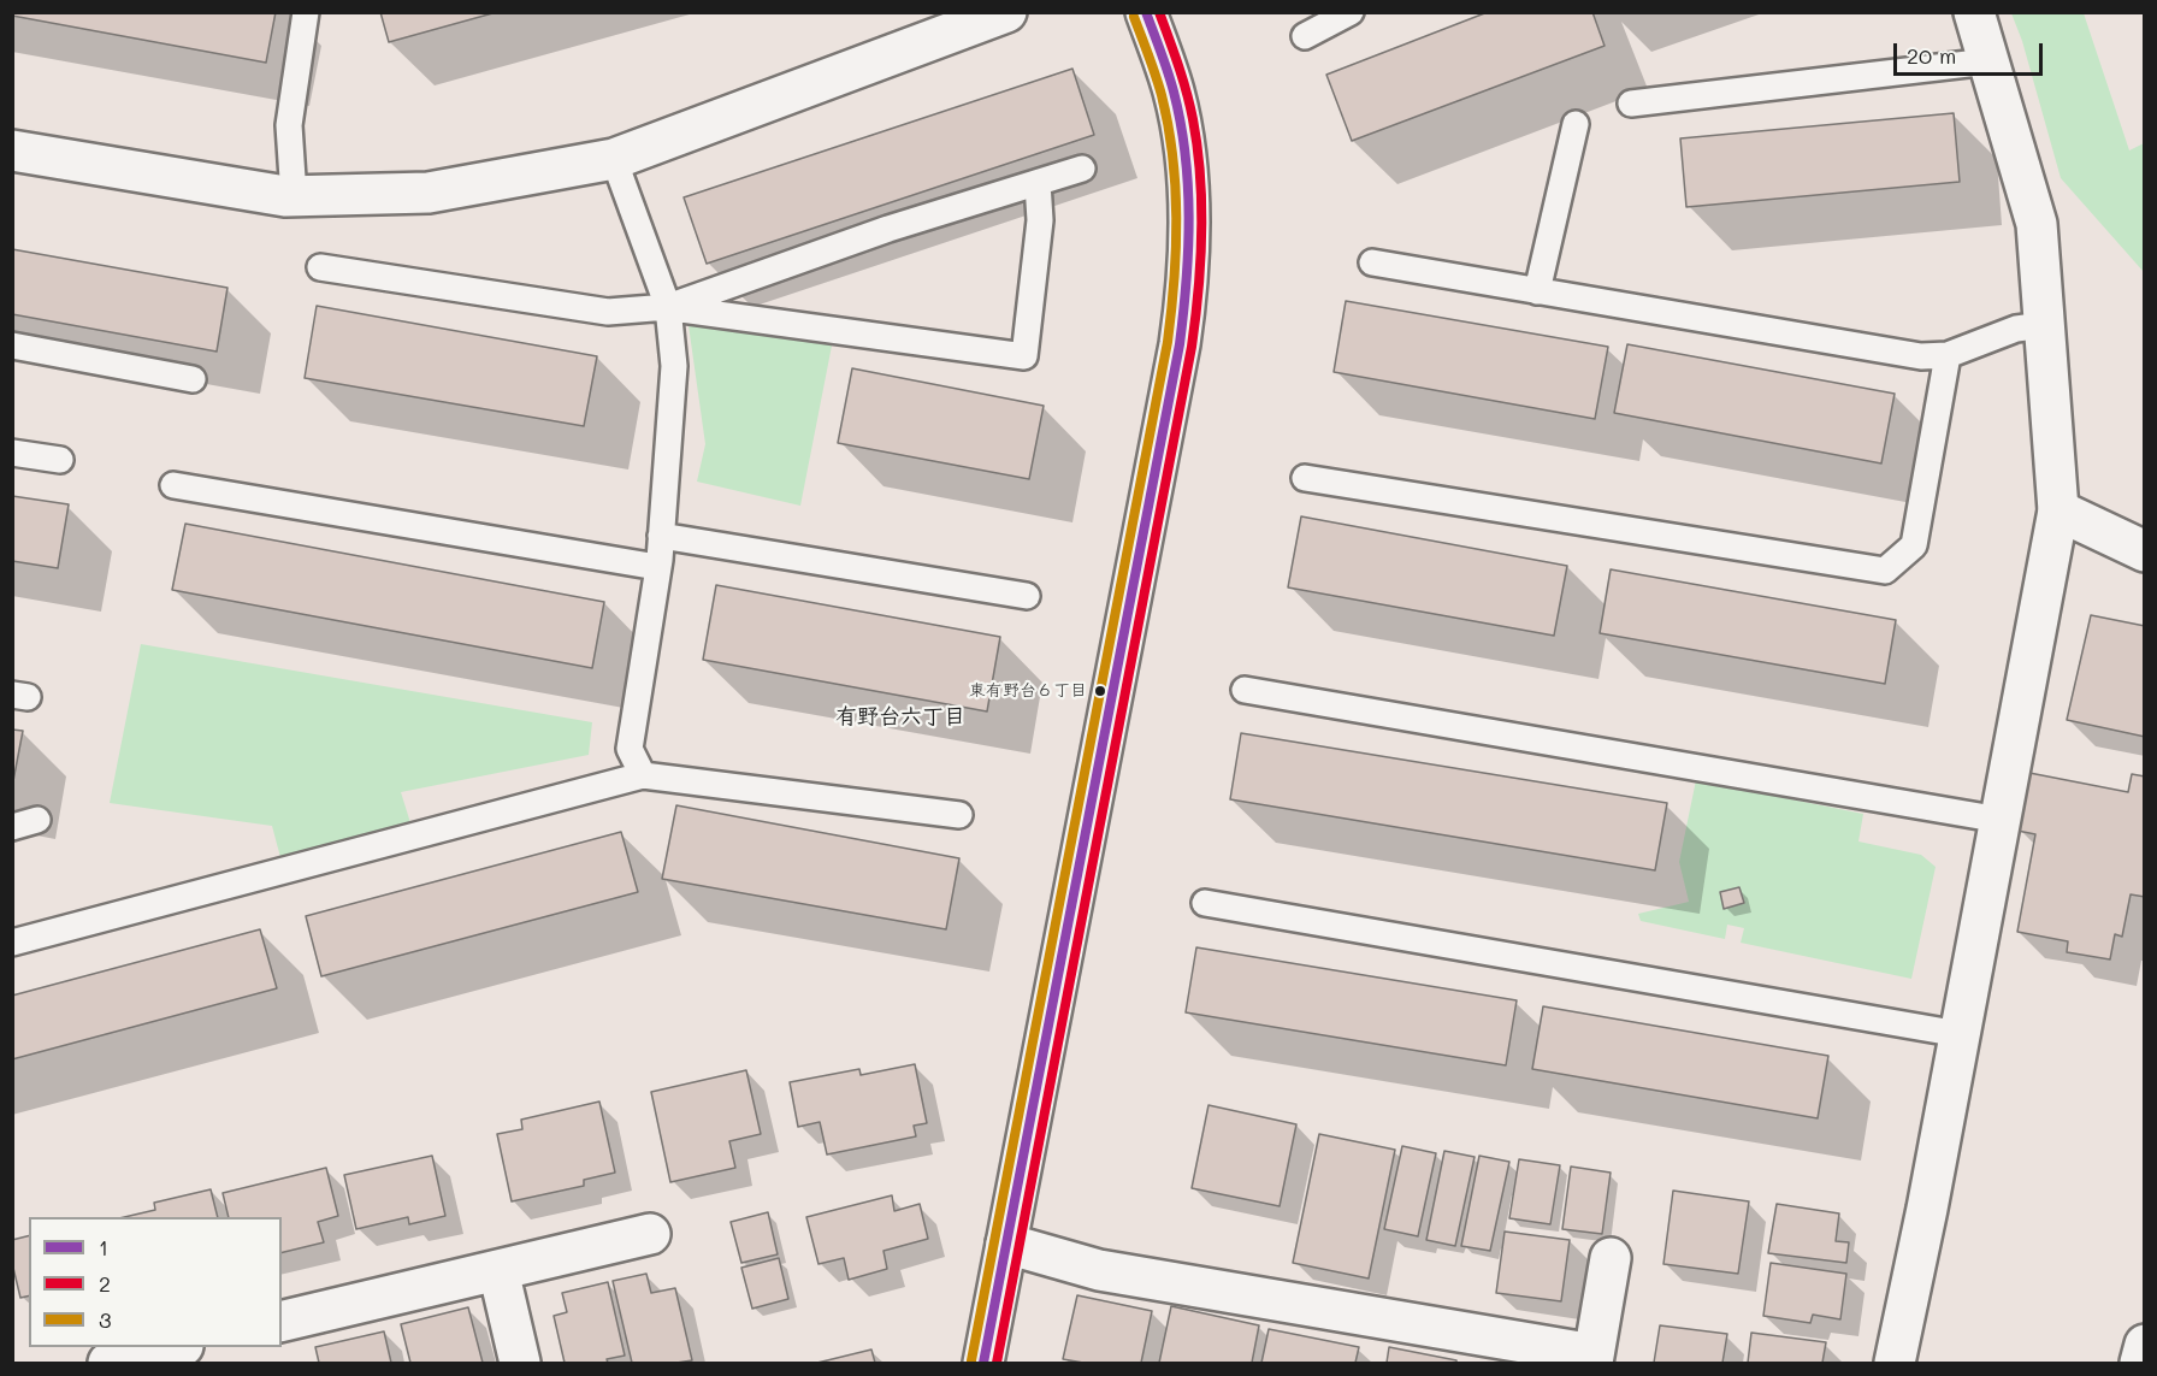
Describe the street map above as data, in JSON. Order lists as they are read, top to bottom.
{
  "districts": ["有野台六丁目"],
  "places": ["東有野台６丁目"],
  "lines": ["transit line 1", "transit line 2", "transit line 3"],
  "legend": ["1", "2", "3"],
  "scale_bar": "20 m"
}
